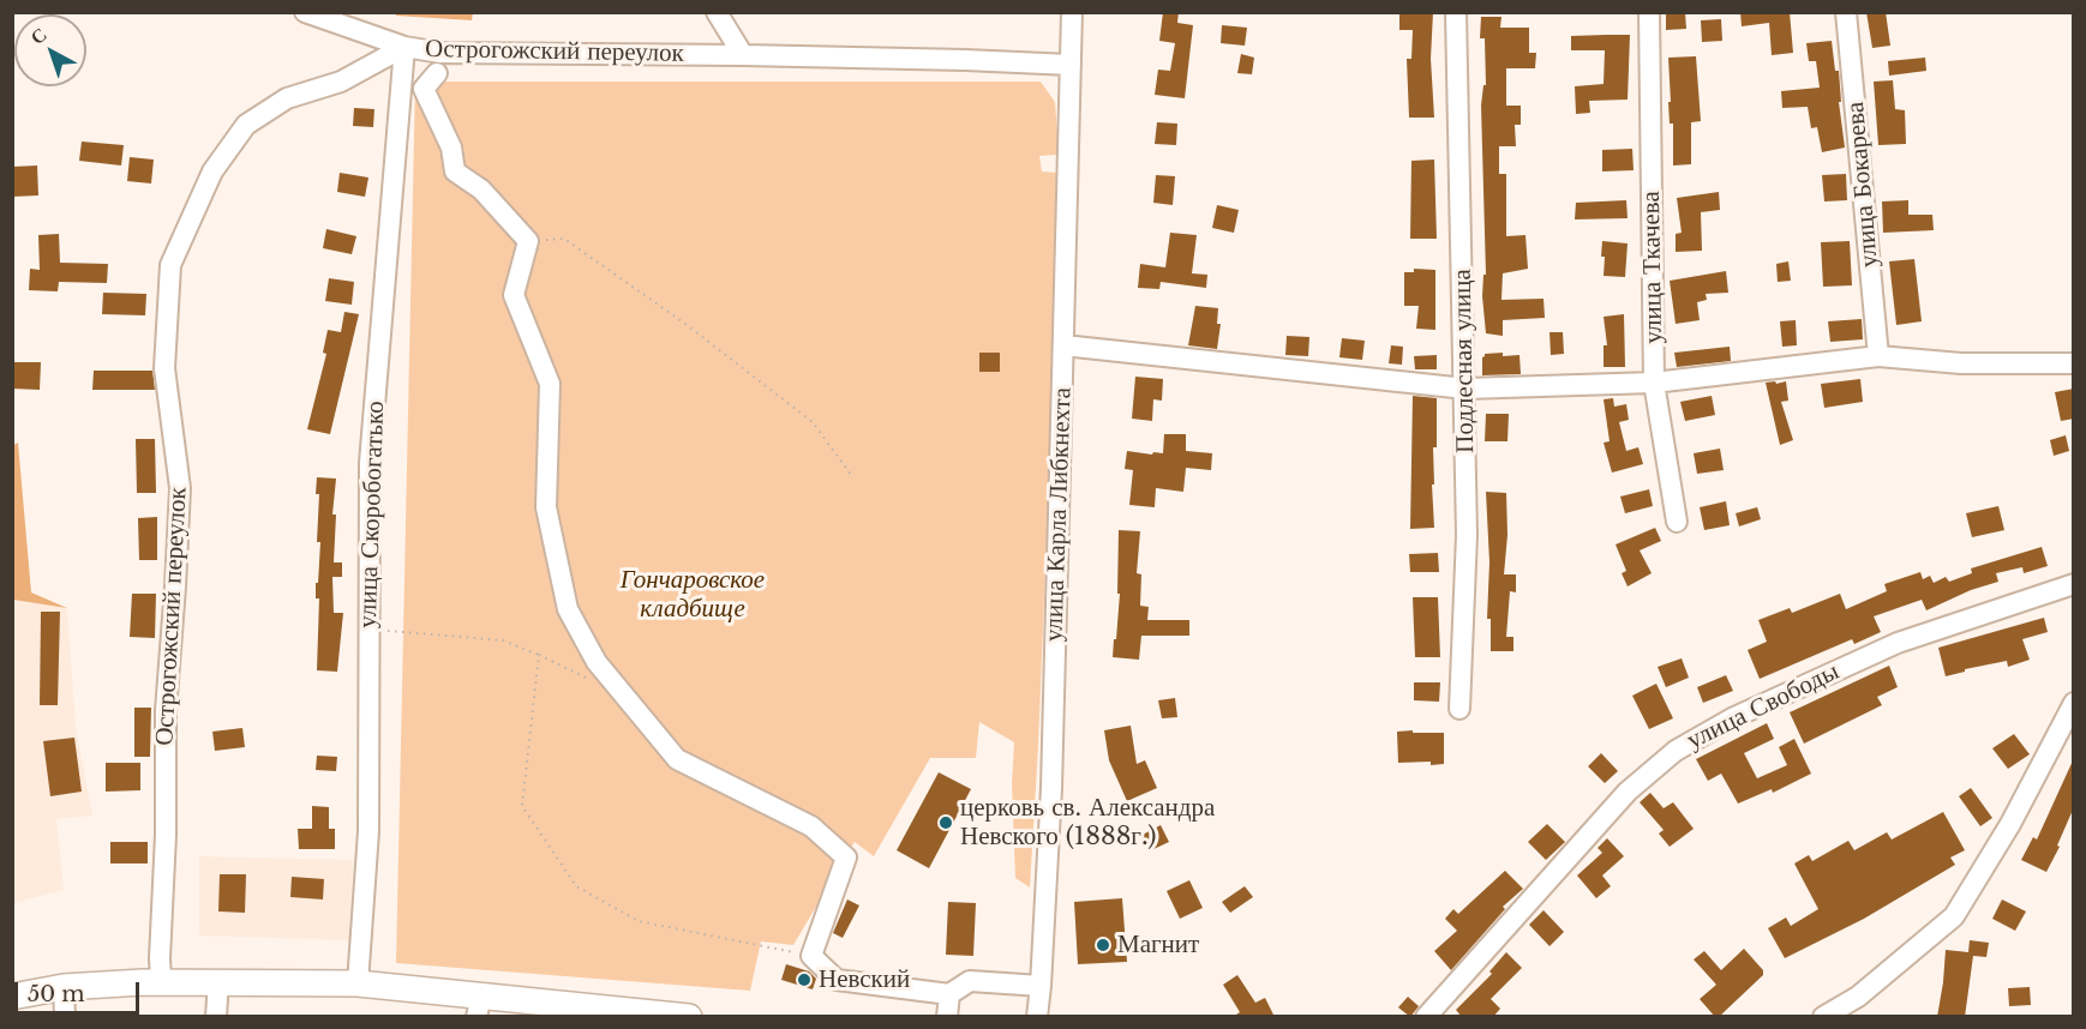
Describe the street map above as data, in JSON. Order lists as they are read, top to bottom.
{
  "streets": {
    "street": [
      "Острогожский переулок",
      "улица Бокарева",
      "улица Ткачева",
      "Подлесная улица",
      "улица Скоробогатько",
      "улица Карла Либкнехта",
      "улица Свободы"
    ]
  },
  "crossings": [
    ["Острогожский переулок", "улица Скоробогатько"],
    ["Острогожский переулок", "улица Карла Либкнехта"]
  ],
  "parks": ["Гончаровское кладбище"],
  "places": ["церковь св. Александра Невского (1888г.)", "Магнит", "Невский"],
  "scale_bar": "50 m",
  "north": "top left"
}
